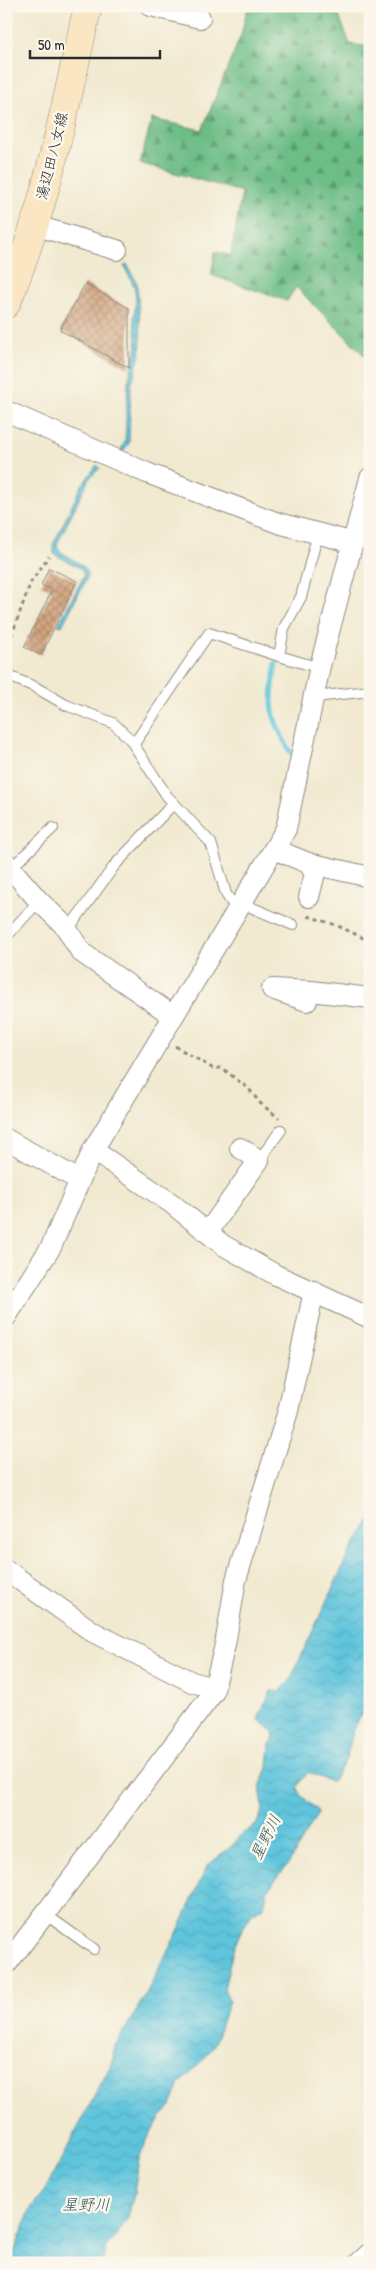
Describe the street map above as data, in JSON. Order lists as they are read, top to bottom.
{
  "streets": {
    "main road": ["湯辺田八女線"]
  },
  "water": ["星野川"],
  "scale_bar": "50 m"
}
